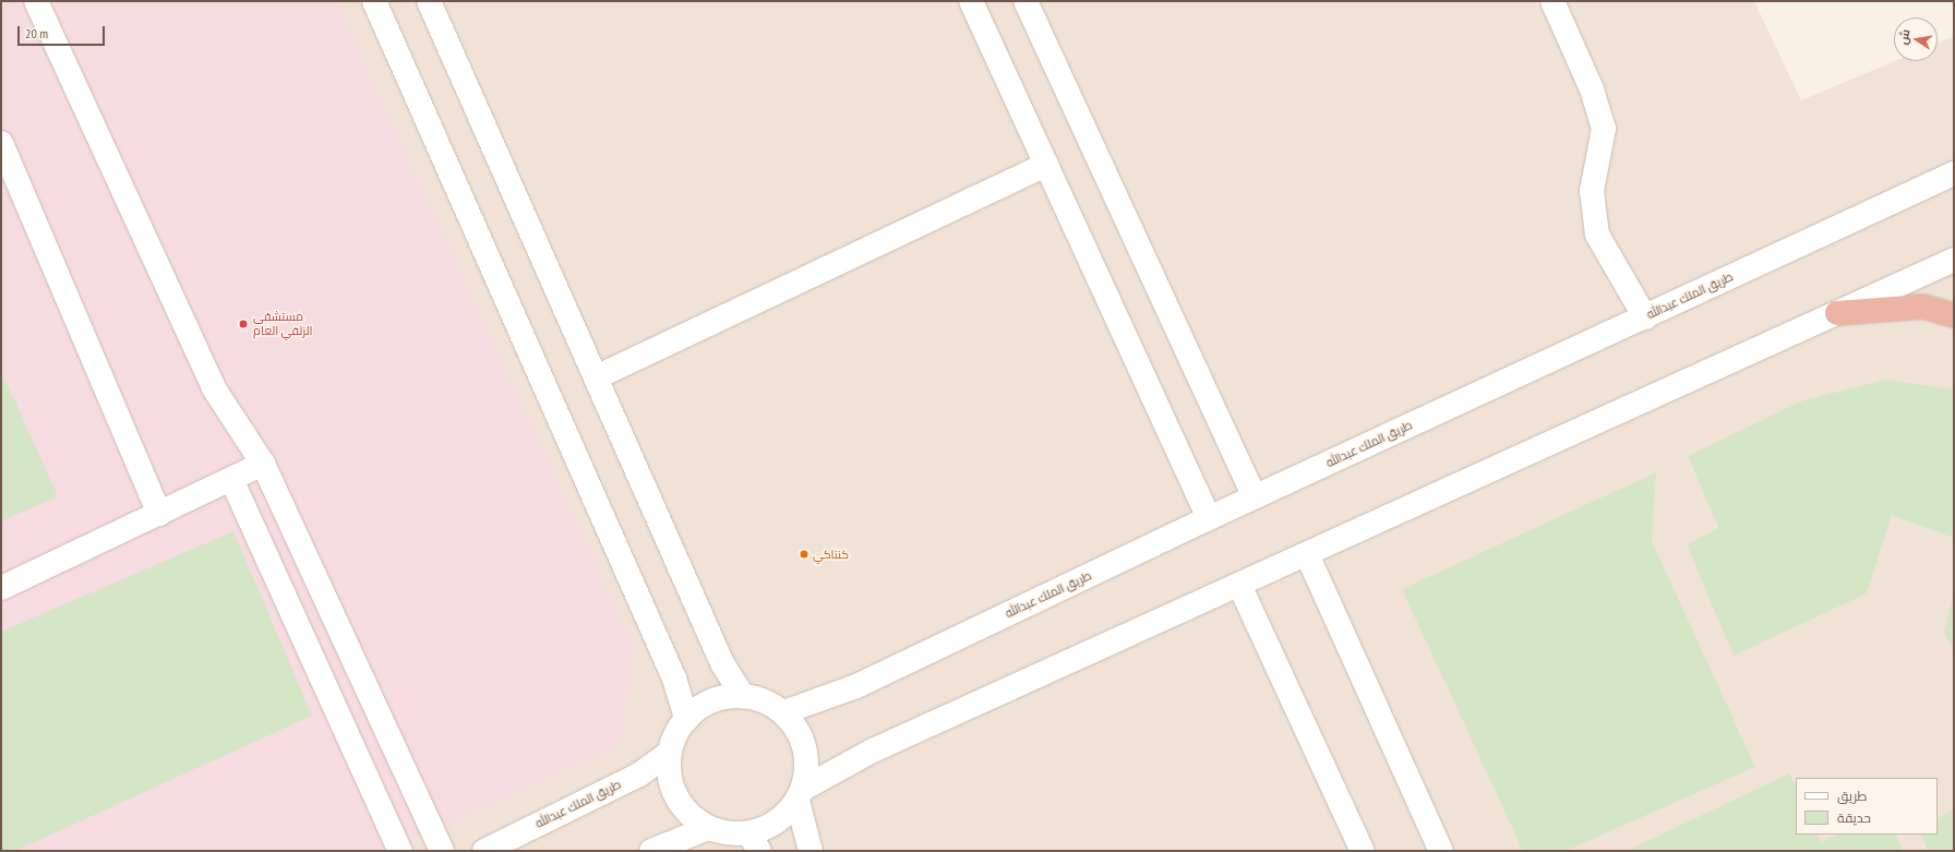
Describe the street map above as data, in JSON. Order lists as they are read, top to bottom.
{
  "streets": {
    "street": ["طريق الملك عبدالله"]
  },
  "places": ["مستشفى الزلفي العام", "كنتاكي"],
  "legend": ["طريق", "حديقة"],
  "scale_bar": "20 m",
  "north": "left"
}
